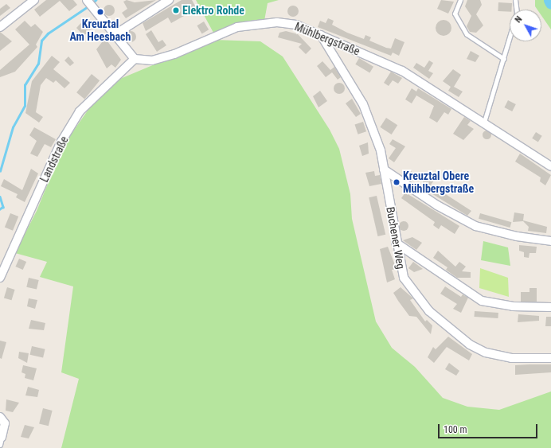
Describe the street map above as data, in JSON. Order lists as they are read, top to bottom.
{
  "streets": {
    "street": ["Mühlbergstraße", "Landstraße", "Buchener Weg"]
  },
  "crossings": [
    ["Mühlbergstraße", "Landstraße"],
    ["Mühlbergstraße", "Buchener Weg"]
  ],
  "places": ["Elektro Rohde", "Kreuztal Am Heesbach", "Kreuztal Obere Mühlbergstraße"],
  "scale_bar": "100 m",
  "north": "top left"
}
